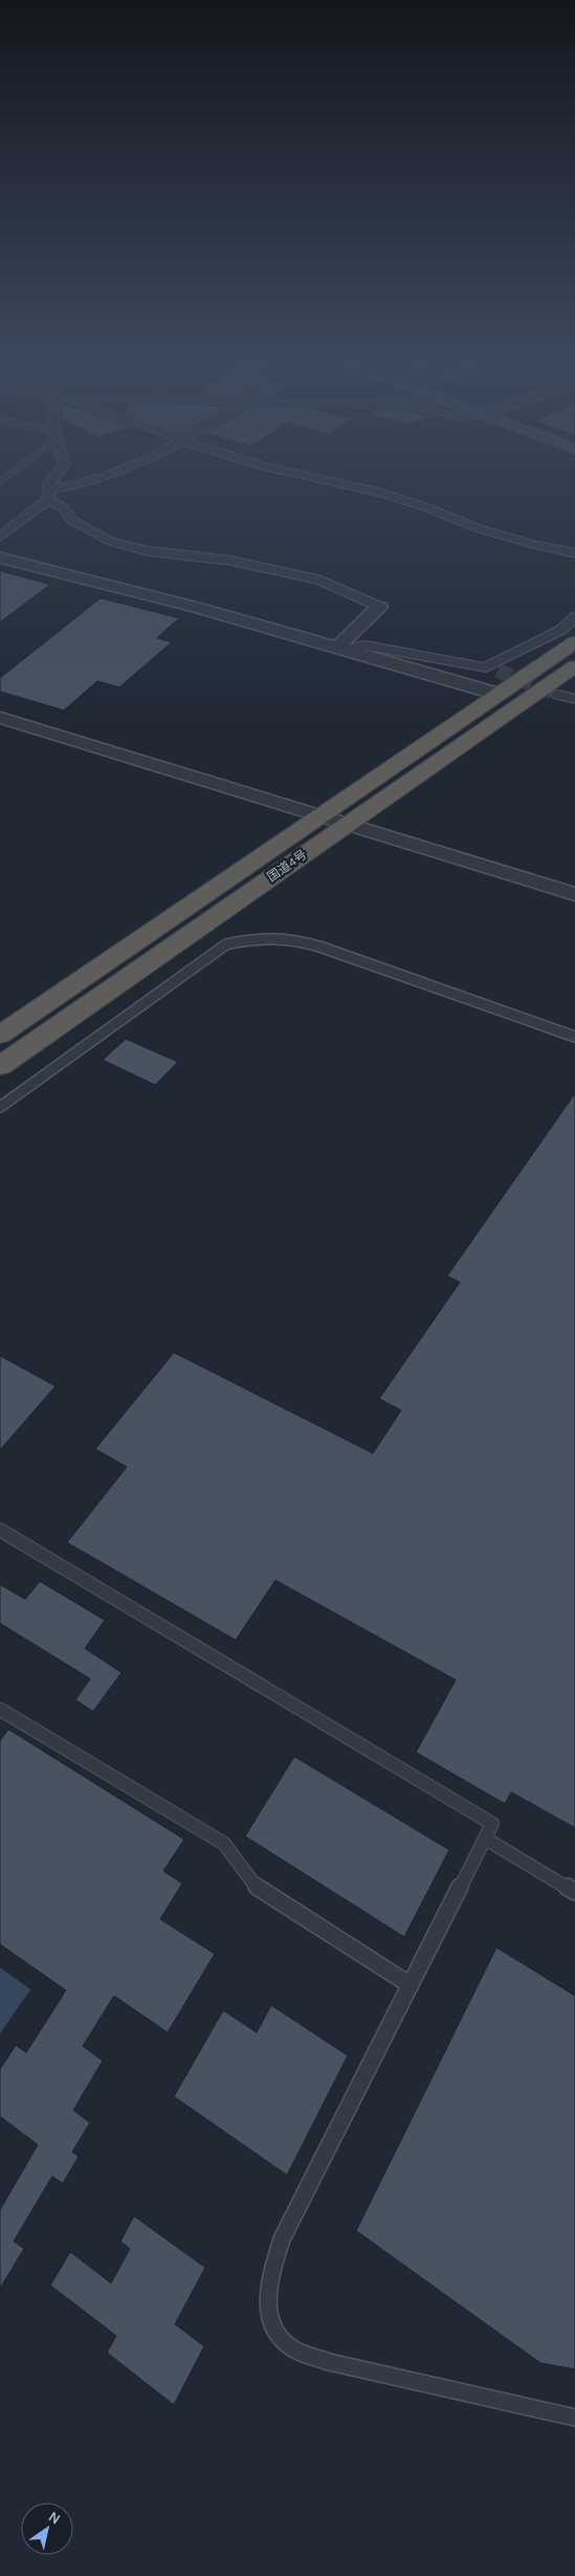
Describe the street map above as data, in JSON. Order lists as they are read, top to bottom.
{
  "streets": {
    "highway": ["国道4号"]
  },
  "north": "top right"
}
